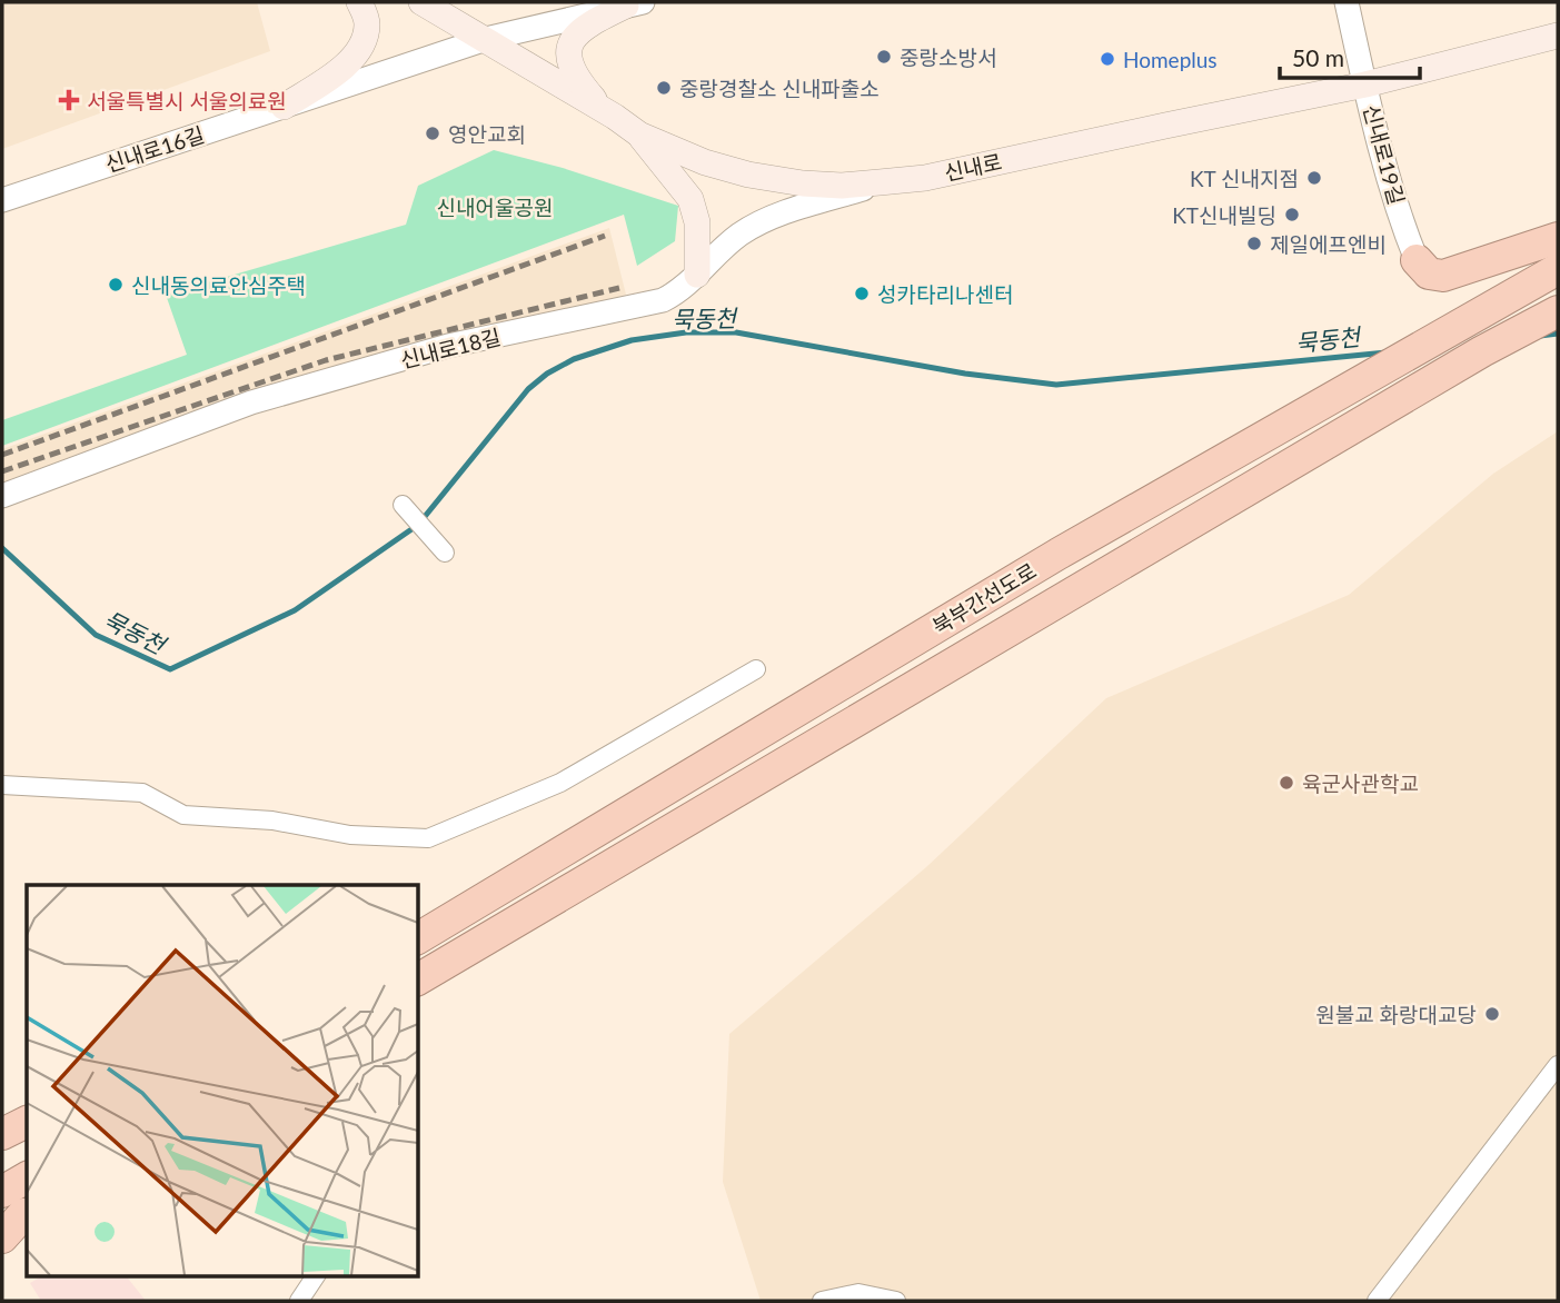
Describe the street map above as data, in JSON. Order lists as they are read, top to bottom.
{
  "streets": {
    "highway": ["북부간선도로"],
    "main road": ["신내로"],
    "street": ["신내로16길", "신내로19길", "신내로18길"]
  },
  "crossings": [
    ["신내로16길", "신내로"],
    ["신내로19길", "신내로"],
    ["신내로", "신내로18길"]
  ],
  "water": ["묵동천"],
  "parks": ["신내어울공원"],
  "places": {
    "other": [
      "중랑소방서",
      "Homeplus",
      "중랑경찰소 신내파출소",
      "영안교회",
      "KT 신내지점",
      "KT신내빌딩",
      "제일에프엔비",
      "신내동의료안심주택",
      "성카타리나센터",
      "육군사관학교",
      "원불교 화랑대교당"
    ],
    "health": ["서울특별시 서울의료원"]
  },
  "scale_bar": "50 m"
}
